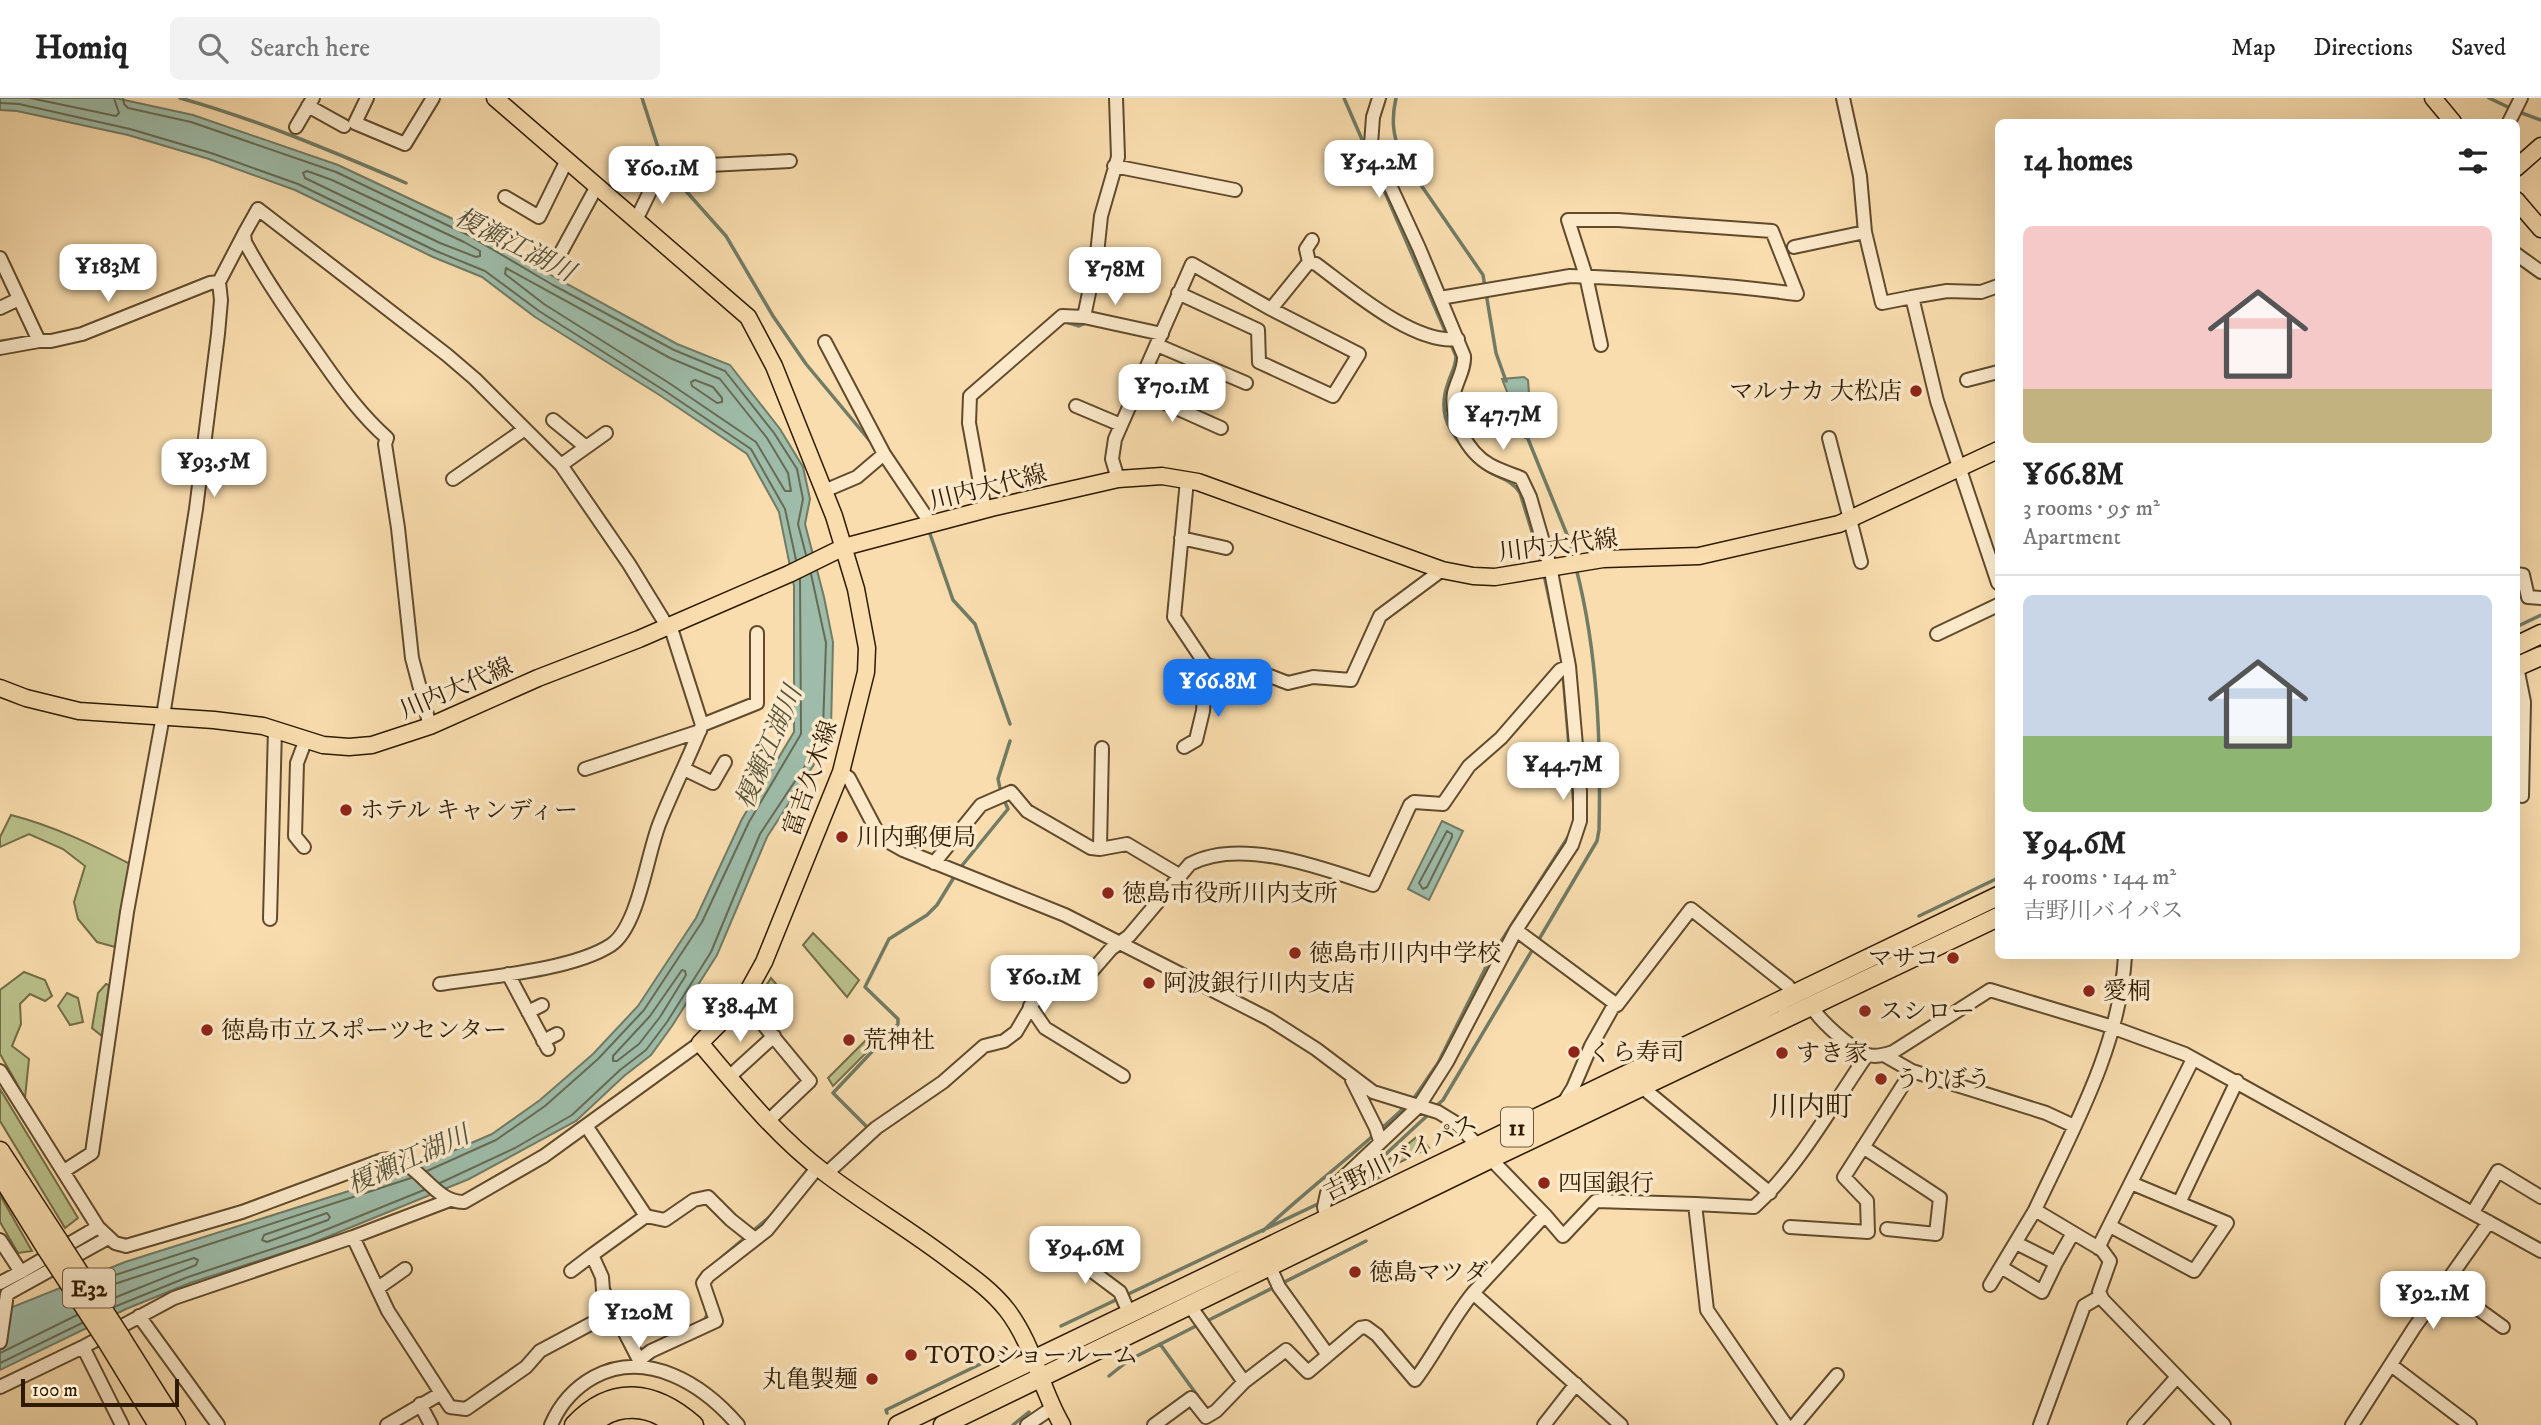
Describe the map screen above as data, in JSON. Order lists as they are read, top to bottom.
{
  "streets": {
    "highway": ["11", "吉野川バイパス", "E32"],
    "main road": ["川内大代線", "富吉久木線"]
  },
  "crossings": [
    ["川内大代線", "富吉久木線"]
  ],
  "districts": ["川内町"],
  "water": ["榎瀬江湖川"],
  "places": [
    "マルナカ 大松店",
    "ホテル キャンディー",
    "川内郵便局",
    "徳島市役所川内支所",
    "徳島市川内中学校",
    "マサコ",
    "阿波銀行川内支店",
    "愛桐",
    "スシロー",
    "徳島市立スポーツセンター",
    "荒神社",
    "くら寿司",
    "すき家",
    "うりぼう",
    "四国銀行",
    "徳島マツダ",
    "TOTOショールーム",
    "丸亀製麺"
  ],
  "scale_bar": "100 m",
  "page": {
    "header": "Homiq",
    "search": "Search here",
    "nav": ["Map", "Directions", "Saved"],
    "heading": "14 homes",
    "price": [
      "¥54.2M",
      "¥60.1M",
      "¥183M",
      "¥78M",
      "¥70.1M",
      "¥47.7M",
      "¥93.5M",
      "¥66.8M",
      "¥44.7M",
      "¥60.1M",
      "¥38.4M",
      "¥94.6M",
      "¥92.1M",
      "¥120M"
    ],
    "list": [
      {
        "name": "¥66.8M",
        "note": "3 rooms · 95 m² · Apartment"
      },
      {
        "name": "¥94.6M",
        "note": "4 rooms · 144 m² · 吉野川バイパス"
      }
    ],
    "scale": "100 m"
  }
}
